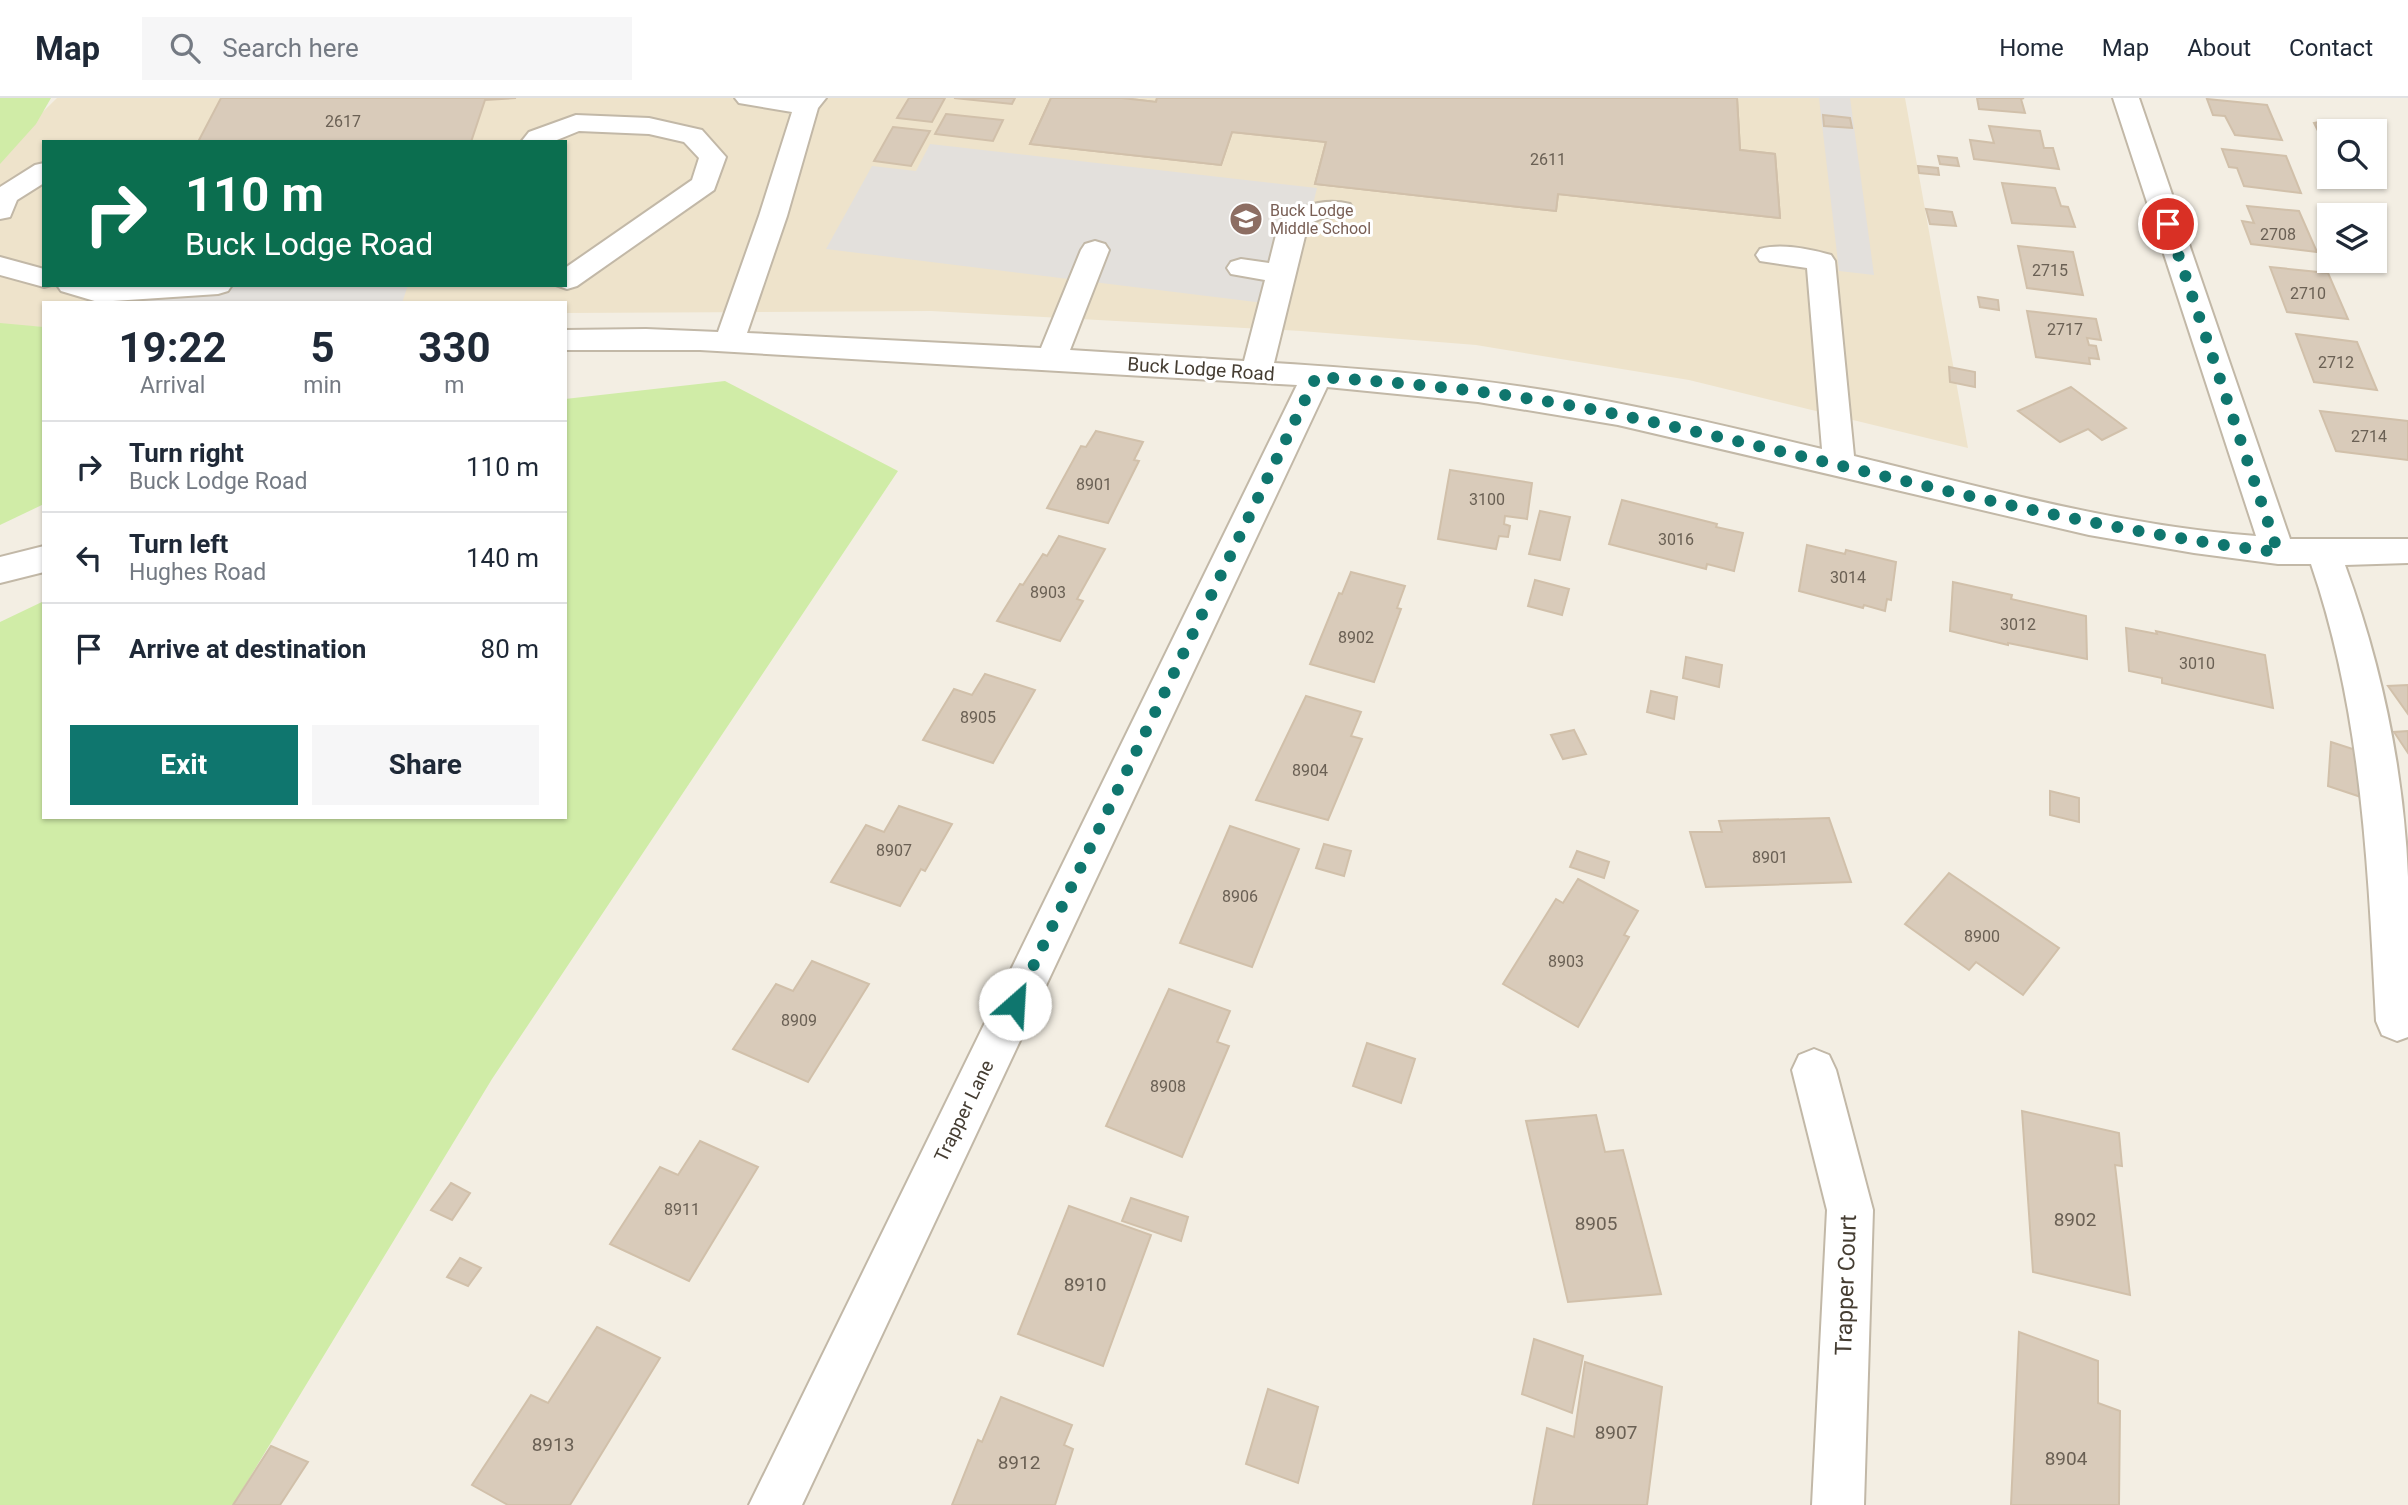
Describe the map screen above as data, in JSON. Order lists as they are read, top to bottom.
{
  "streets": {
    "street": ["Buck Lodge Road", "Trapper Lane", "Trapper Court"]
  },
  "crossings": [
    ["Buck Lodge Road", "Trapper Lane"]
  ],
  "places": {
    "school or university": ["Buck Lodge Middle School"]
  },
  "house_numbers": [
    "2617",
    "2611",
    "2708",
    "2715",
    "2710",
    "2717",
    "2712",
    "2714",
    "8901",
    "3100",
    "3016",
    "3014",
    "8903",
    "3012",
    "8902",
    "3010",
    "8905",
    "8904",
    "8907",
    "8901",
    "8906",
    "8900",
    "8903",
    "8909",
    "8908",
    "8911",
    "8902",
    "8905",
    "8910",
    "8907",
    "8913",
    "8904",
    "8912"
  ],
  "page": {
    "header": "Map",
    "search": "Search here",
    "nav": [
      "Home",
      "Map",
      "About",
      "Contact"
    ],
    "turn": ["110 m", "Buck Lodge Road"],
    "eta": [
      "19:22",
      "Arrival",
      "5",
      "min",
      "330",
      "m"
    ],
    "list": [
      {
        "name": "Turn right",
        "note": "Buck Lodge Road",
        "value": "110 m"
      },
      {
        "name": "Turn left",
        "note": "Hughes Road",
        "value": "140 m"
      },
      {
        "name": "Arrive at destination",
        "value": "80 m"
      }
    ],
    "buttons": ["Exit", "Share"]
  }
}
